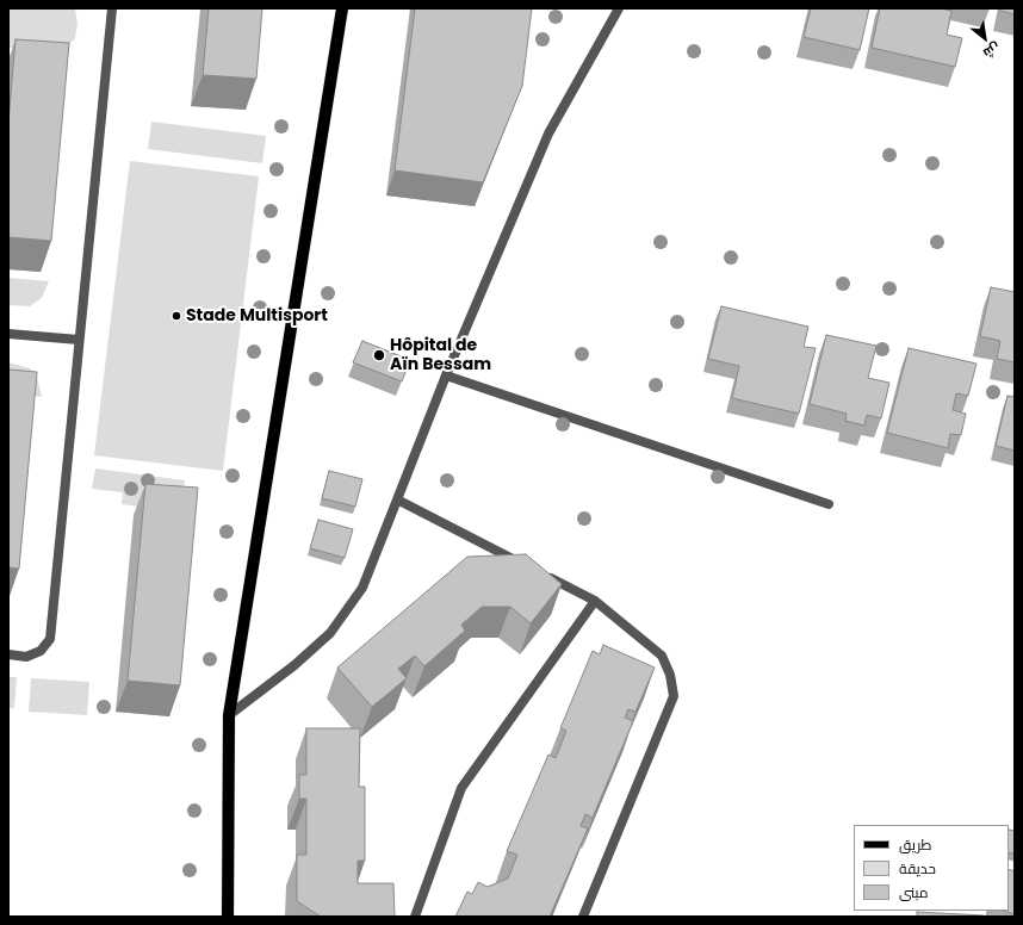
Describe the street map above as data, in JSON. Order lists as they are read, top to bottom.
{
  "places": ["Stade Multisport", "Hôpital de Aïn Bessam"],
  "legend": ["طريق", "حديقة", "مبنى"],
  "north": "bottom right"
}
